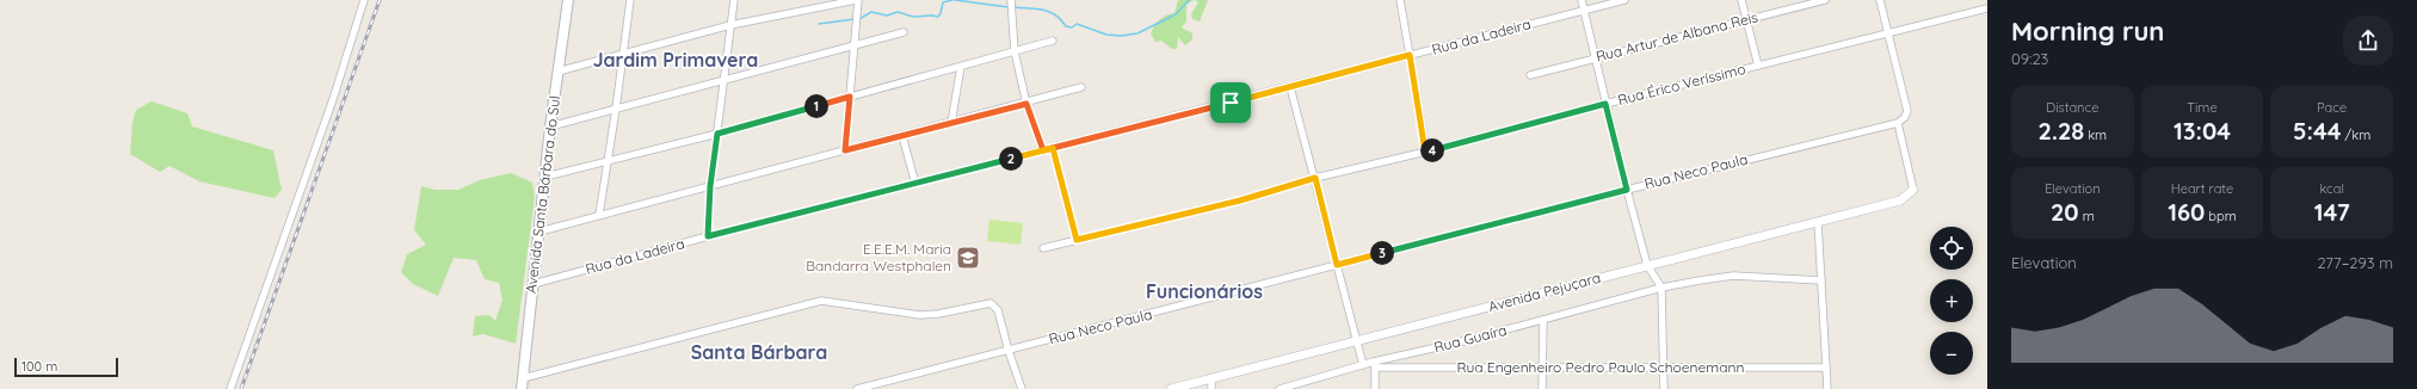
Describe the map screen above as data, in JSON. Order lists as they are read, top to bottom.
{
  "streets": {
    "main road": ["Avenida Santa Bárbara do Sul"],
    "street": [
      "Rua da Ladeira",
      "Rua Artur de Albana Reis",
      "Rua Érico Veríssimo",
      "Rua Neco Paula",
      "Avenida Pejuçara",
      "Rua Guaíra",
      "Rua Engenheiro Pedro Paulo Schoenemann"
    ]
  },
  "crossings": [
    ["Rua da Ladeira", "Avenida Santa Bárbara do Sul"],
    ["Rua Guaíra", "Rua Engenheiro Pedro Paulo Schoenemann"]
  ],
  "districts": ["Jardim Primavera", "Funcionários", "Santa Bárbara"],
  "places": {
    "school or university": ["E.E.E.M. Maria Bandarra Westphalen"]
  },
  "scale_bar": "100 m",
  "page": {
    "heading": ["Morning run", "09:23"],
    "stats": [
      ["Distance", "2.28 km"],
      ["Time", "13:04"],
      ["Pace", "5:44 /km"],
      ["Elevation", "20 m"],
      ["Heart rate", "160 bpm"],
      ["kcal", "147"]
    ],
    "pins": [
      "1",
      "4",
      "2",
      "3"
    ],
    "map_buttons": ["+", "−"],
    "chart": ["Elevation", "277–293 m"],
    "scale": "100 m"
  }
}
